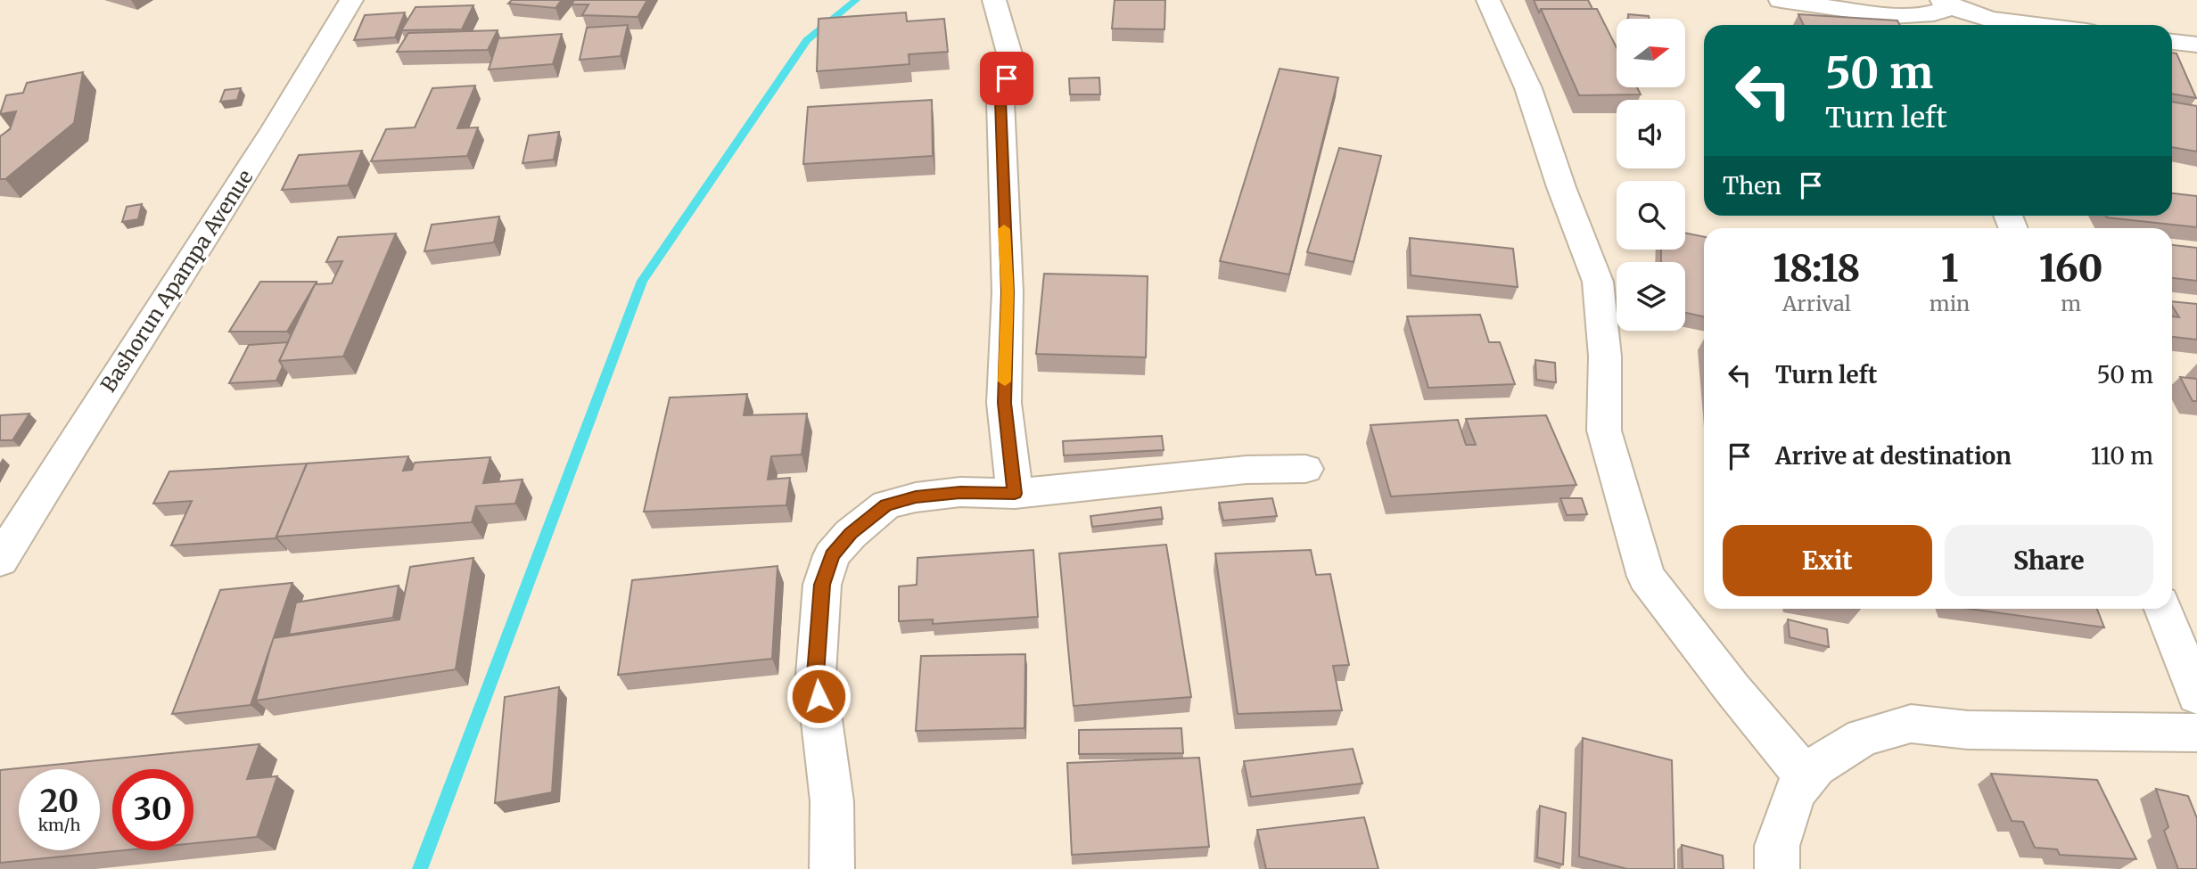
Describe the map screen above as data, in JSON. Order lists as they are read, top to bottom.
{
  "streets": {
    "street": ["Bashorun Apampa Avenue"]
  },
  "north": "right",
  "page": {
    "turn": ["50 m", "Turn left"],
    "then": "Then",
    "eta": [
      "18:18",
      "Arrival",
      "1",
      "min",
      "160",
      "m"
    ],
    "list": [
      {
        "name": "Turn left",
        "value": "50 m"
      },
      {
        "name": "Arrive at destination",
        "value": "110 m"
      }
    ],
    "buttons": ["Exit", "Share"],
    "speed": "20 km/h",
    "limit": "30"
  }
}
